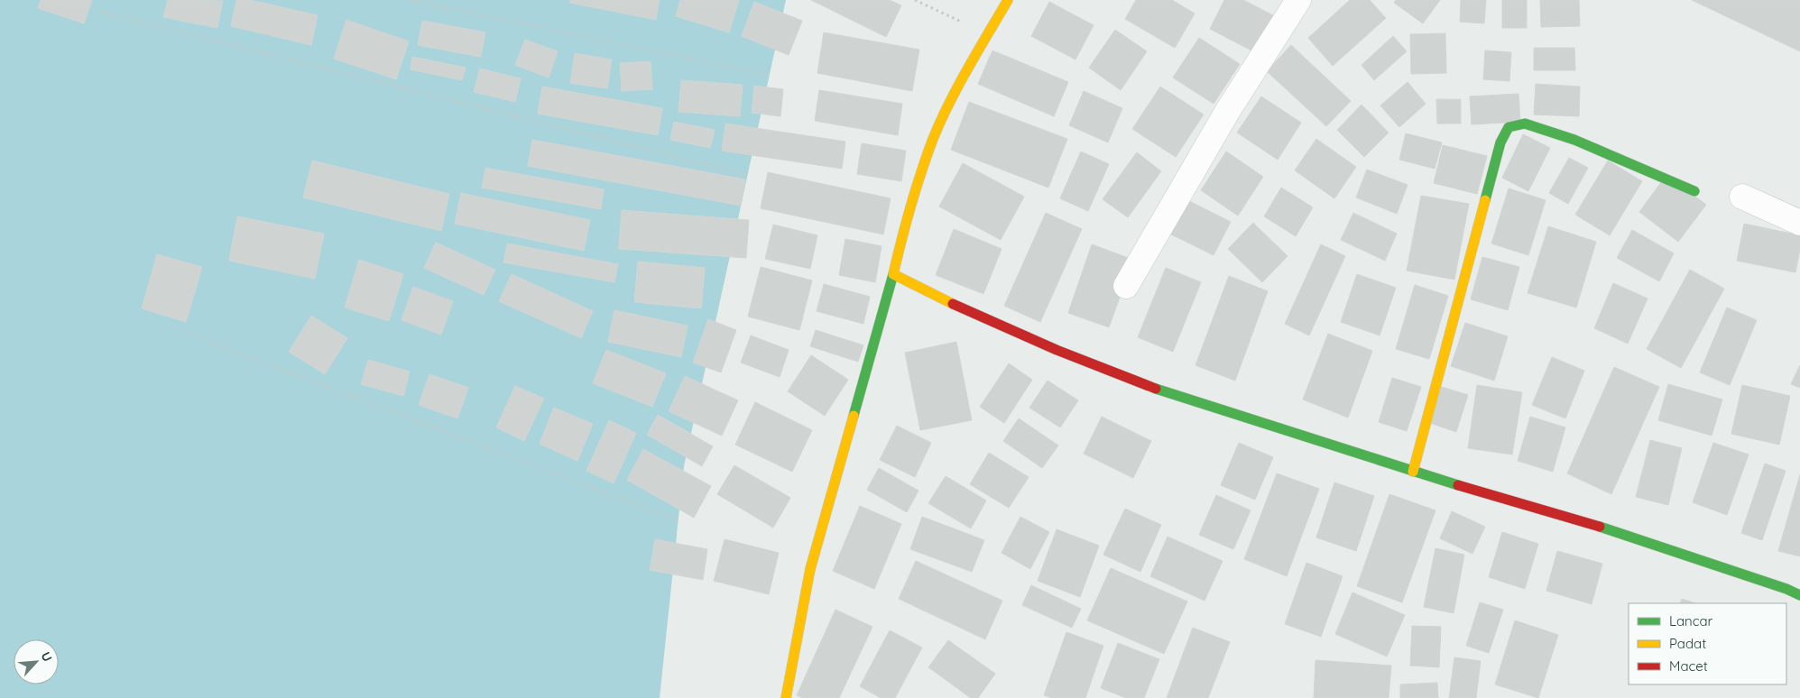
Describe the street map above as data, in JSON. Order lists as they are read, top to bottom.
{
  "legend": ["Lancar", "Padat", "Macet"],
  "north": "top right"
}
